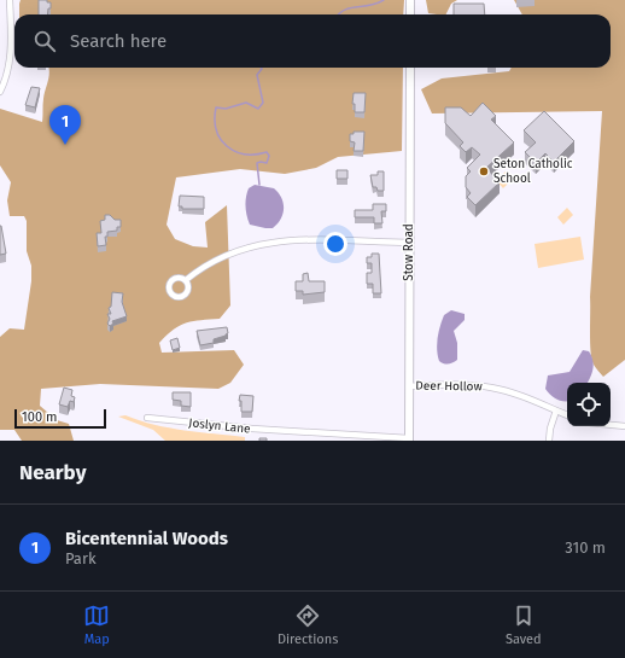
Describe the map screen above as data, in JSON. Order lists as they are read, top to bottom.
{
  "streets": {
    "street": ["Stow Road", "Deer Hollow", "Joslyn Lane"]
  },
  "crossings": [
    ["Stow Road", "Deer Hollow"],
    ["Stow Road", "Joslyn Lane"]
  ],
  "places": ["Seton Catholic School"],
  "scale_bar": "100 m",
  "page": {
    "search": "Search here",
    "pins": "1",
    "scale": "100 m",
    "heading": "Nearby",
    "list": [
      {
        "mark": "1",
        "name": "Bicentennial Woods",
        "note": "Park",
        "value": "310 m"
      }
    ],
    "nav": ["Map", "Directions", "Saved"]
  }
}
